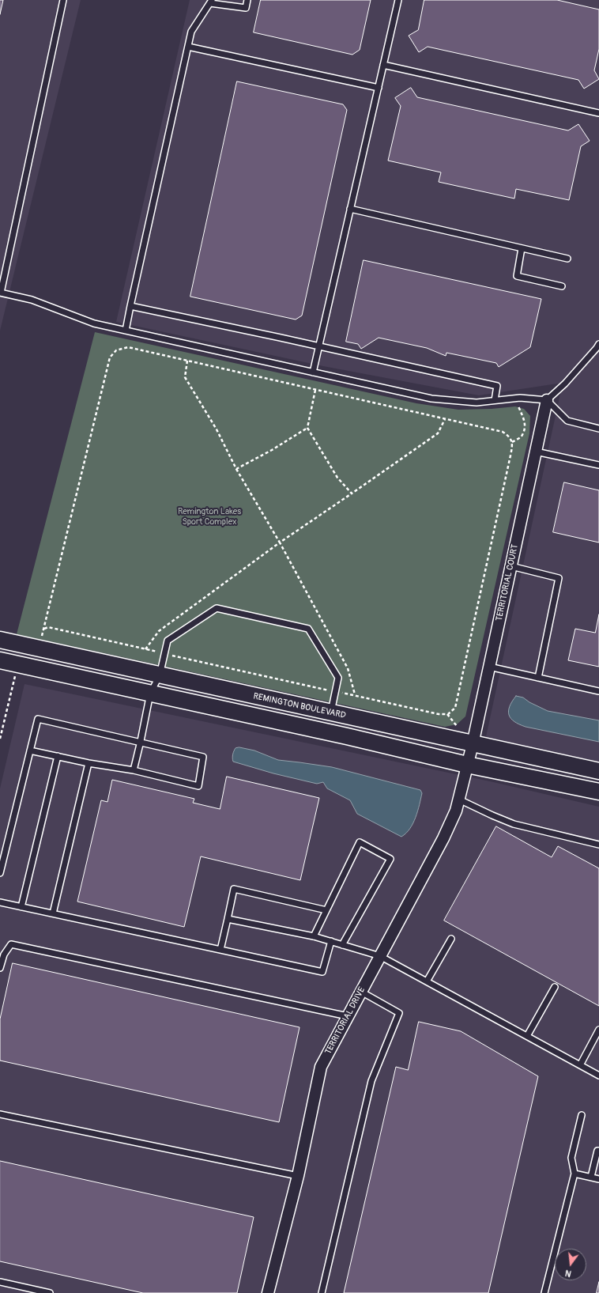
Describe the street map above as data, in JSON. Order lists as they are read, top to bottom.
{
  "streets": {
    "street": ["TERRITORIAL COURT", "REMINGTON BOULEVARD", "TERRITORIAL DRIVE"]
  },
  "crossings": [
    ["TERRITORIAL COURT", "REMINGTON BOULEVARD"],
    ["TERRITORIAL COURT", "TERRITORIAL DRIVE"]
  ],
  "parks": ["Remington Lakes Sport Complex"],
  "north": "bottom"
}
